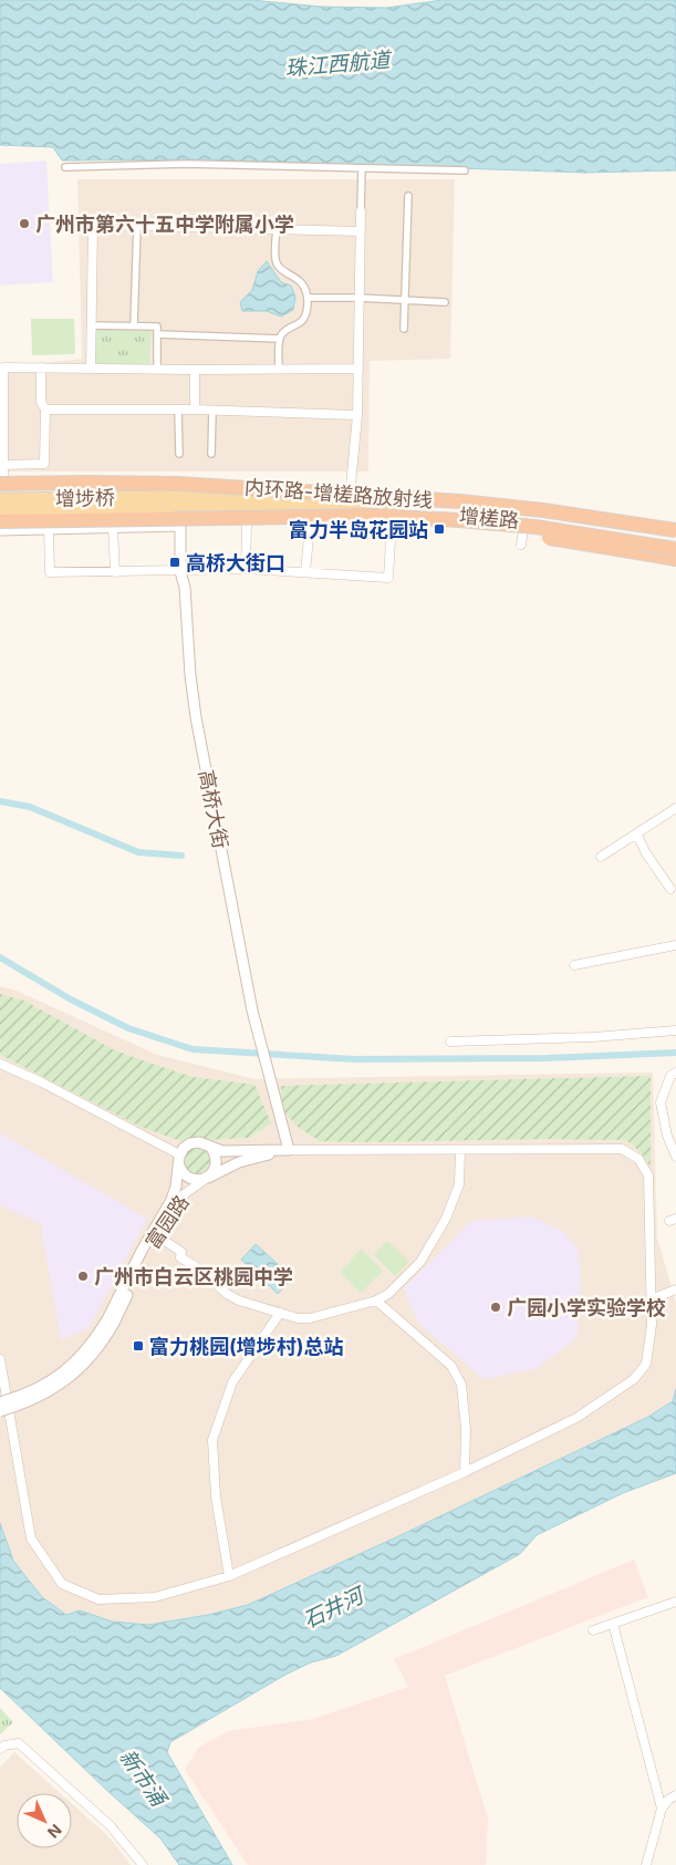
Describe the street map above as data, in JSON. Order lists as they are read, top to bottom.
{
  "streets": {
    "highway": ["内环路-增槎路放射线", "增槎路"],
    "main road": ["增埗桥"],
    "street": ["高桥大街", "富园路"]
  },
  "crossings": [
    ["内环路-增槎路放射线", "增槎路"],
    ["增埗桥", "增槎路"],
    ["高桥大街", "富园路"]
  ],
  "water": ["珠江西航道", "石井河", "新市涌"],
  "places": {
    "other": ["广州市第六十五中学附属小学", "广州市白云区桃园中学", "广园小学实验学校"],
    "transit": ["富力半岛花园站", "高桥大街口", "富力桃园(增埗村)总站"]
  },
  "north": "bottom right"
}
